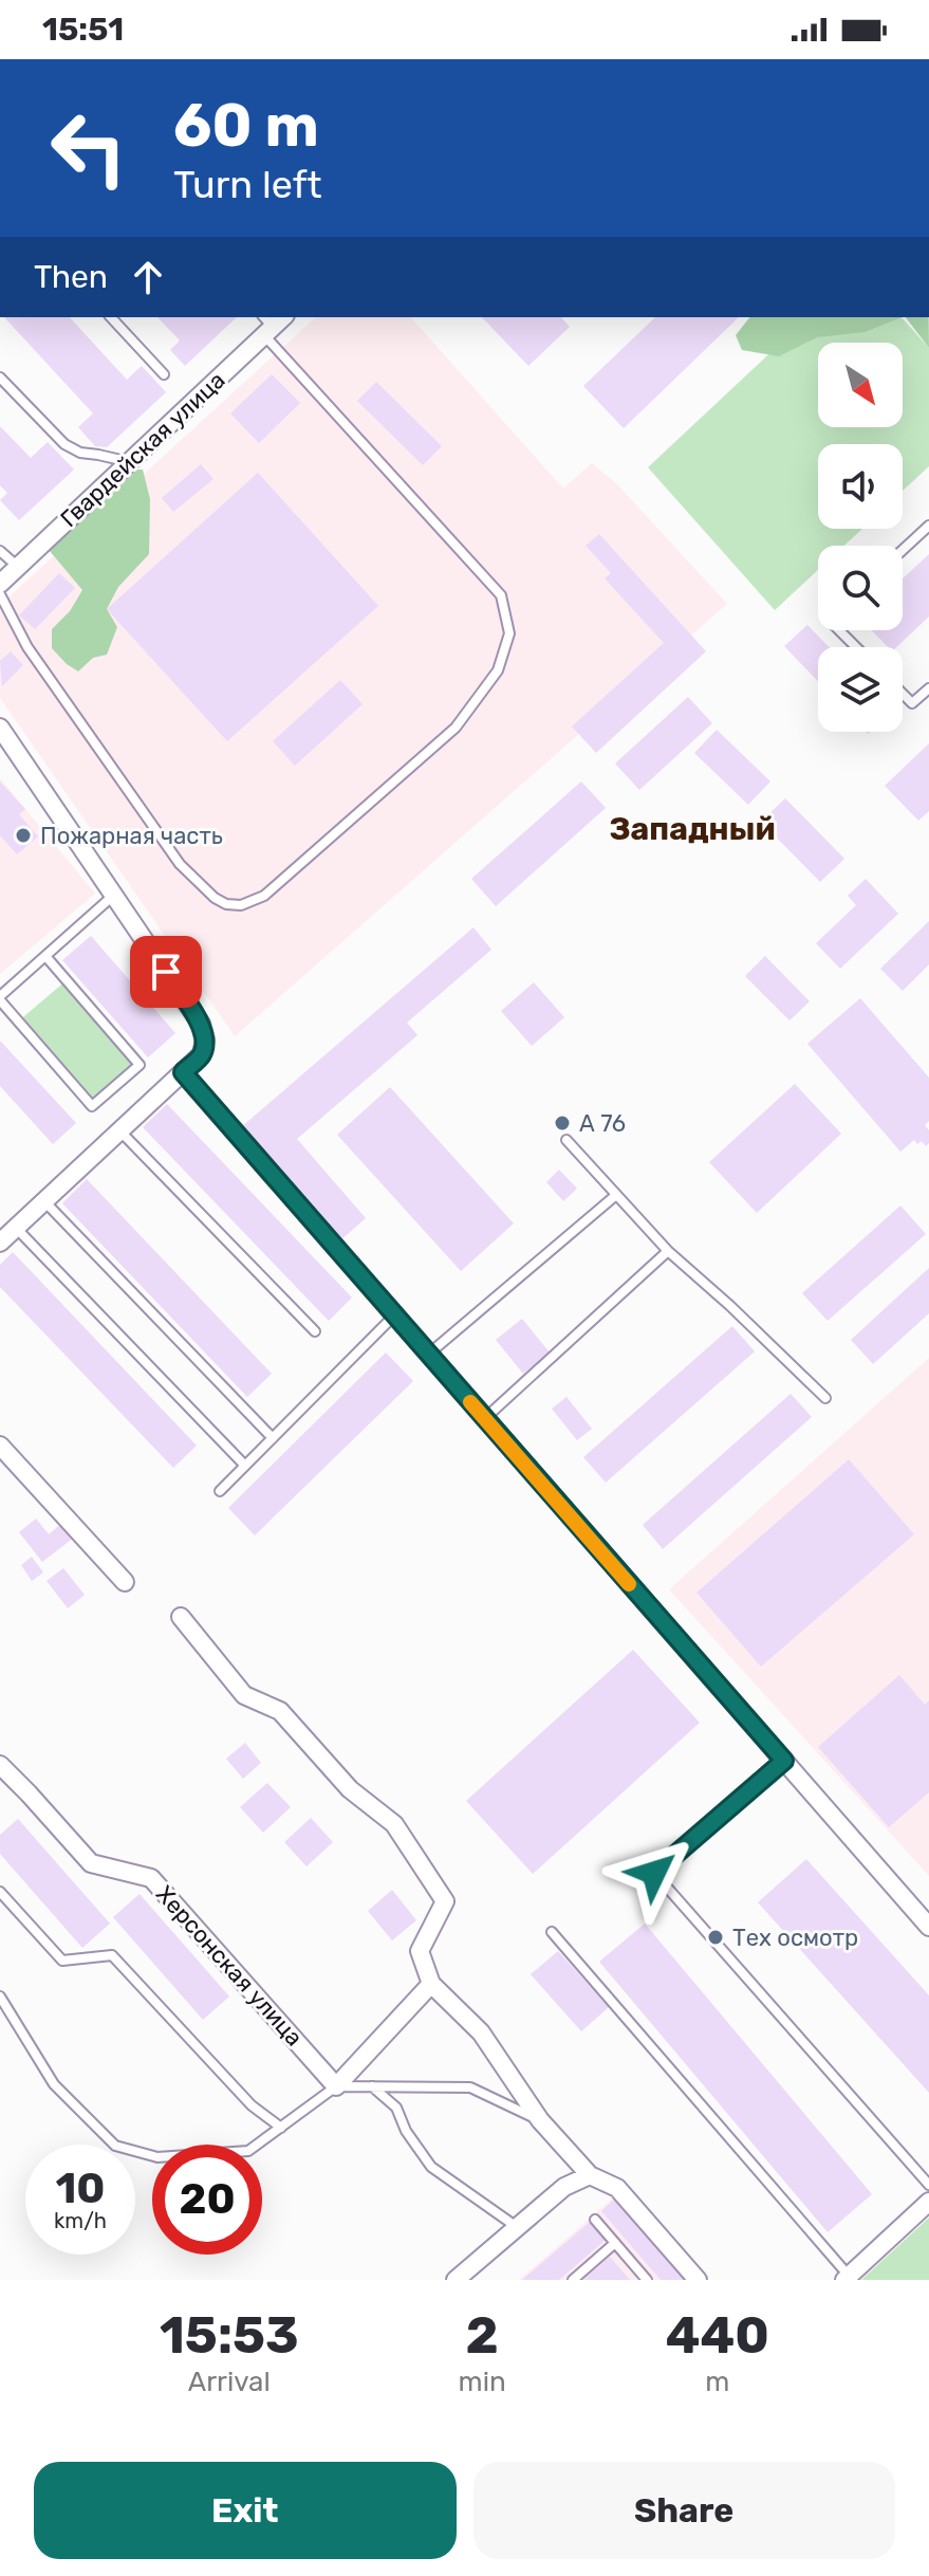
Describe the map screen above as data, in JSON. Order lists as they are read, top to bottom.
{
  "streets": {
    "street": ["Гвардейская улица", "Херсонская улица"]
  },
  "districts": ["Западный"],
  "places": ["Пожарная часть", "А 76", "Тех осмотр"],
  "north": "bottom right",
  "page": {
    "status": "15:51",
    "turn": ["60 m", "Turn left"],
    "then": "Then",
    "speed": "10 km/h",
    "limit": "20",
    "eta": [
      "15:53",
      "Arrival",
      "2",
      "min",
      "440",
      "m"
    ],
    "buttons": ["Exit", "Share"]
  }
}
